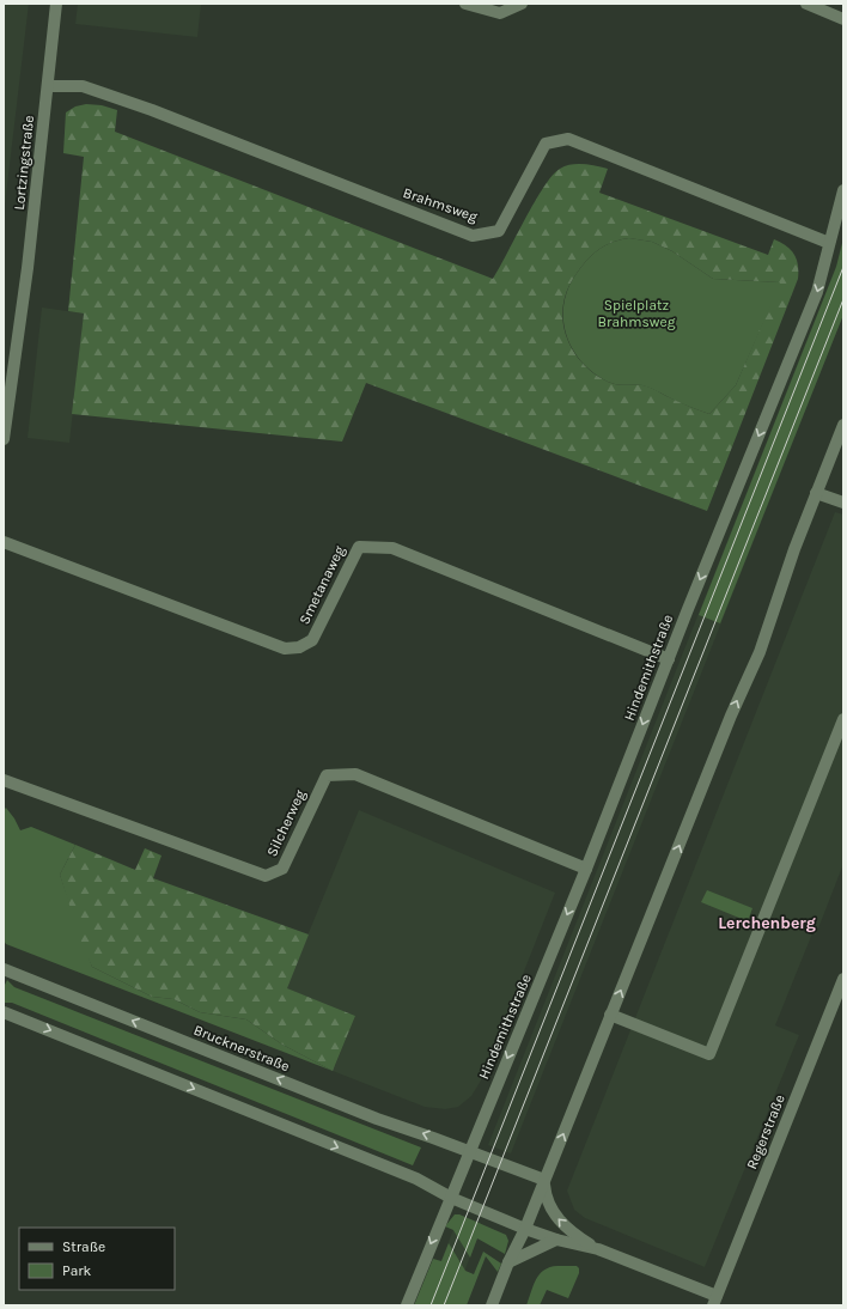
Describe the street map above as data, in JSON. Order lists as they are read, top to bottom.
{
  "streets": {
    "street": [
      "Lortzingstraße",
      "Brahmsweg",
      "Smetanaweg",
      "Hindemithstraße",
      "Silcherweg",
      "Brucknerstraße",
      "Regerstraße"
    ]
  },
  "crossings": [
    ["Lortzingstraße", "Brahmsweg"],
    ["Brahmsweg", "Hindemithstraße"],
    ["Smetanaweg", "Hindemithstraße"],
    ["Hindemithstraße", "Silcherweg"],
    ["Hindemithstraße", "Brucknerstraße"]
  ],
  "districts": ["Lerchenberg"],
  "parks": ["Spielplatz Brahmsweg"],
  "legend": ["Straße", "Park"]
}
